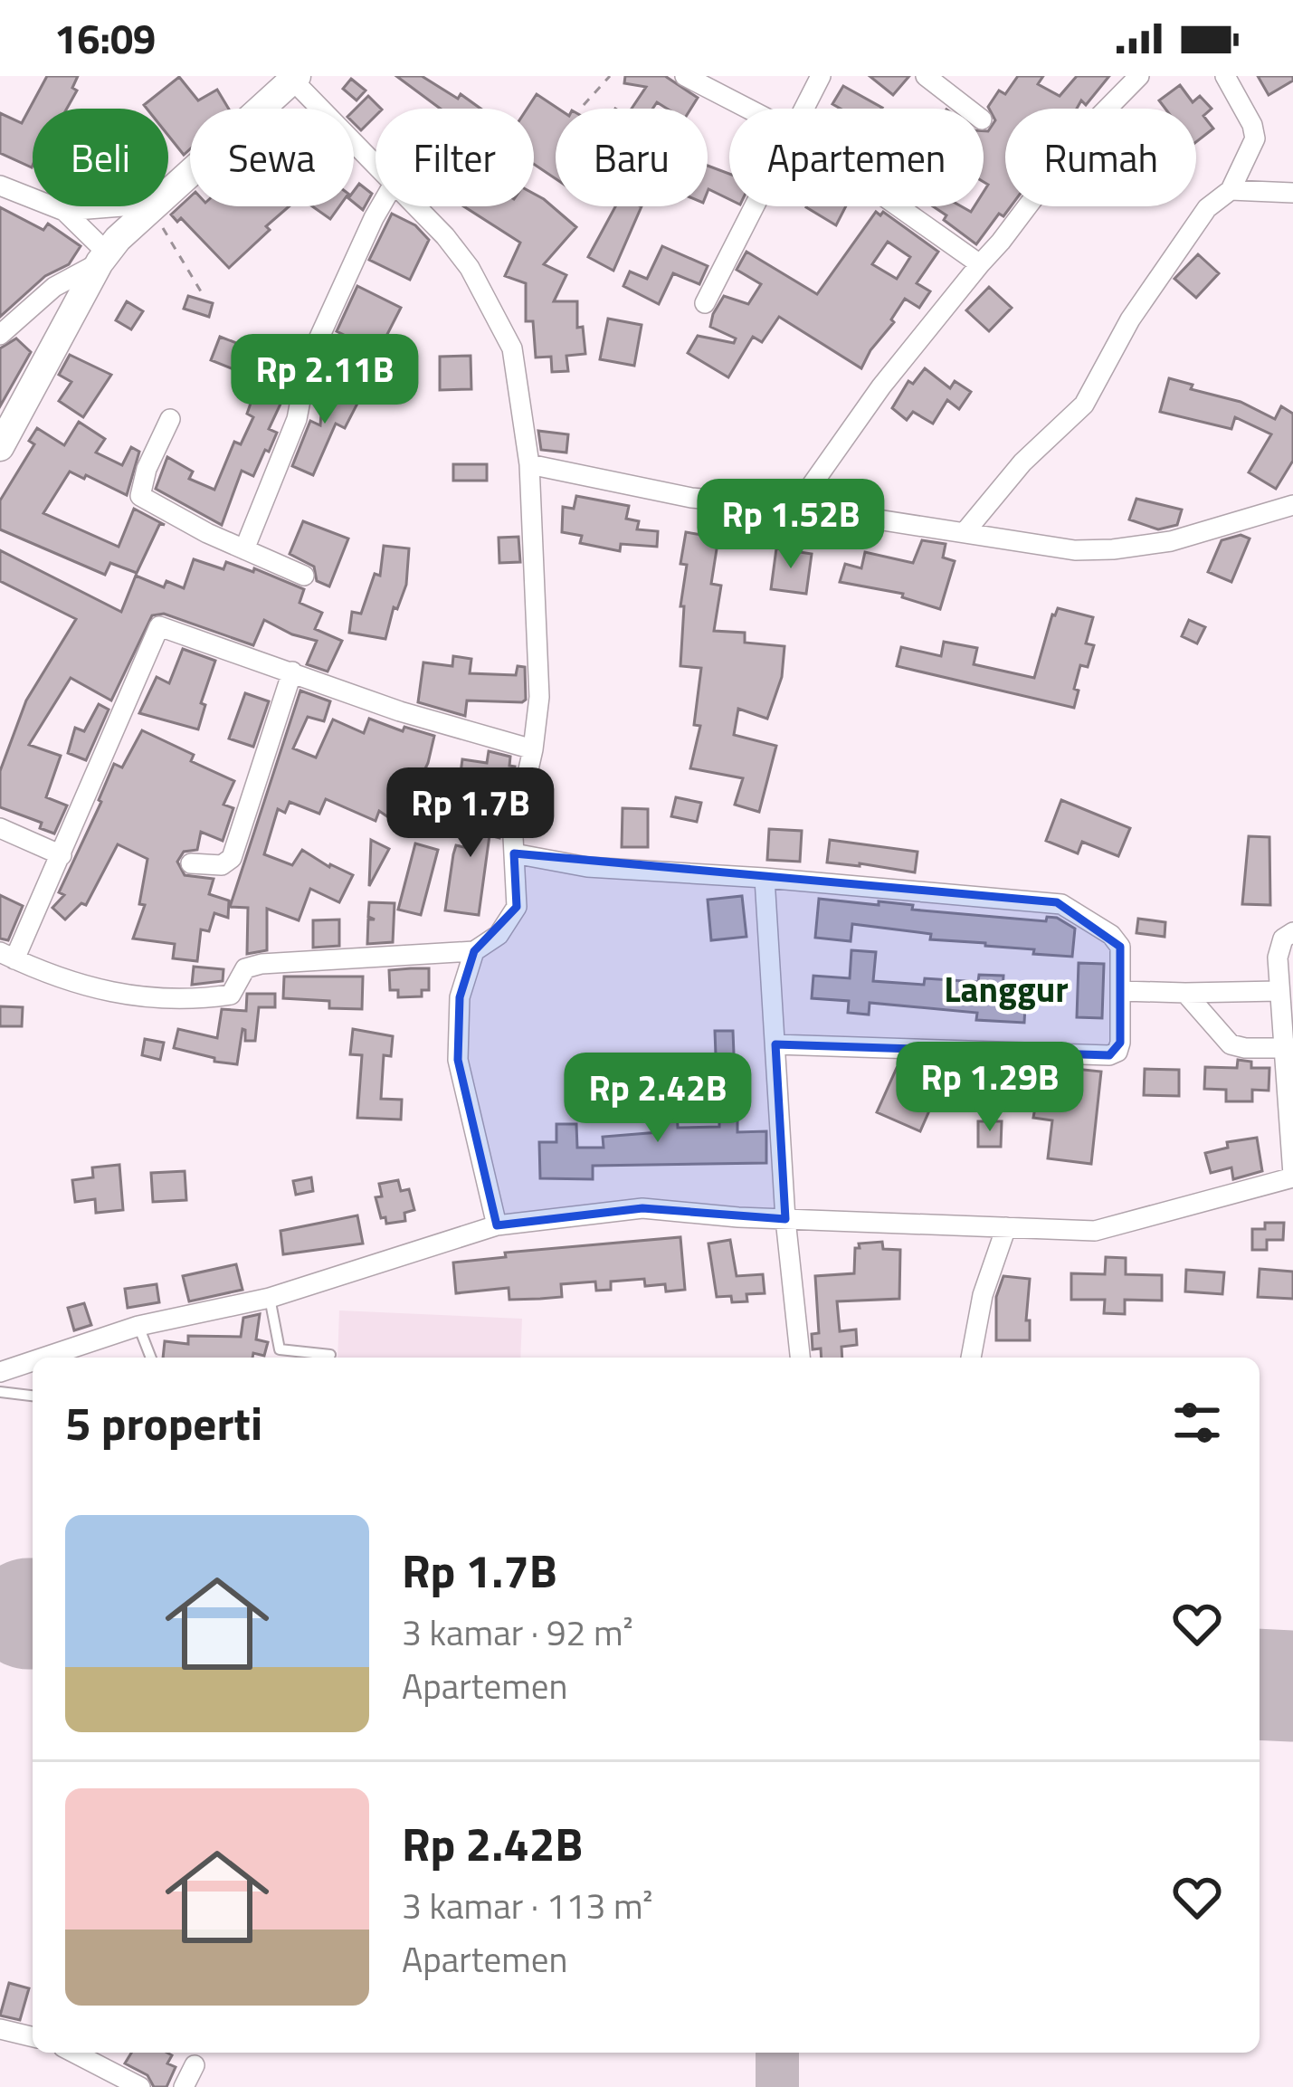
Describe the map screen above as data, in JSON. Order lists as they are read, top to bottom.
{
  "districts": ["Langgur"],
  "page": {
    "status": "16:09",
    "chip": [
      "Beli",
      "Sewa",
      "Filter",
      "Baru",
      "Apartemen",
      "Rumah"
    ],
    "price": [
      "Rp 2.11B",
      "Rp 1.52B",
      "Rp 1.7B",
      "Rp 1.29B",
      "Rp 2.42B"
    ],
    "heading": "5 properti",
    "list": [
      {
        "name": "Rp 1.7B",
        "note": "3 kamar · 92 m² · Apartemen"
      },
      {
        "name": "Rp 2.42B",
        "note": "3 kamar · 113 m² · Apartemen"
      }
    ]
  }
}
